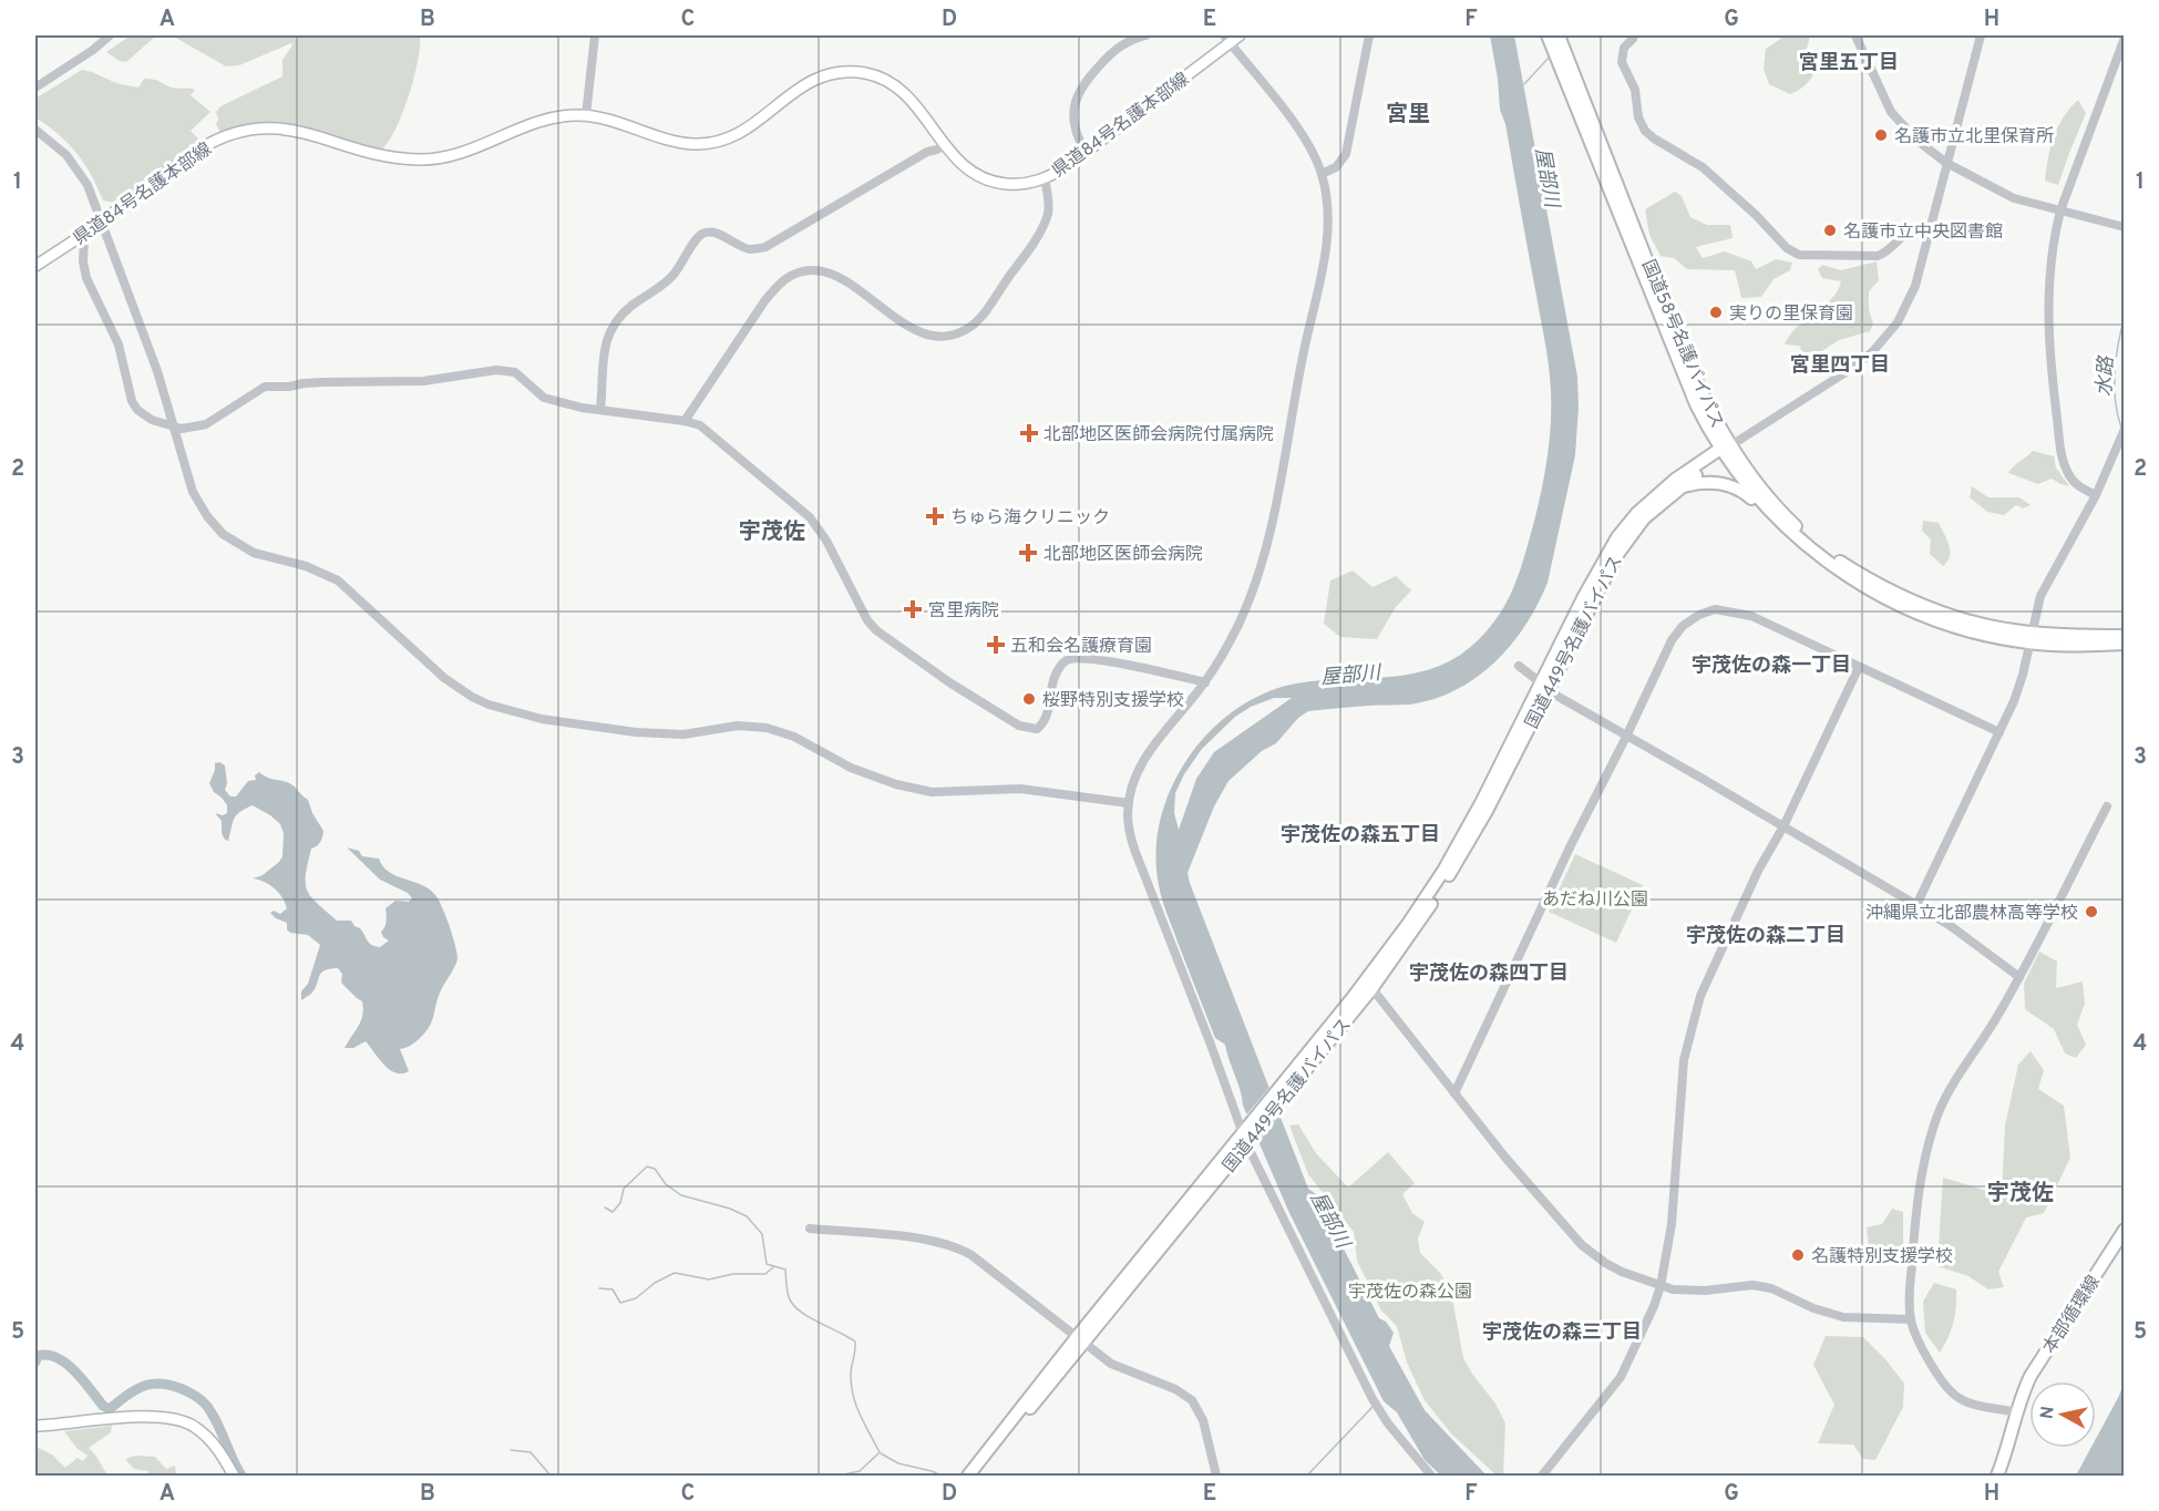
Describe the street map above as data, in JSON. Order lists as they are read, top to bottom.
{
  "streets": {
    "highway": ["国道58号名護バイパス", "国道449号名護バイパス", "本部循環線"],
    "main road": ["県道84号名護本部線"]
  },
  "crossings": [
    ["国道58号名護バイパス", "国道449号名護バイパス"]
  ],
  "districts": [
    "宮里五丁目",
    "宮里",
    "宮里四丁目",
    "宇茂佐",
    "宇茂佐の森一丁目",
    "宇茂佐の森五丁目",
    "宇茂佐の森二丁目",
    "宇茂佐の森四丁目",
    "宇茂佐",
    "宇茂佐の森三丁目"
  ],
  "water": ["屋部川", "水路"],
  "parks": ["あだね川公園", "宇茂佐の森公園"],
  "places": {
    "other": [
      "名護市立北里保育所",
      "名護市立中央図書館",
      "実りの里保育園",
      "桜野特別支援学校",
      "沖縄県立北部農林高等学校",
      "名護特別支援学校"
    ],
    "health": [
      "北部地区医師会病院付属病院",
      "ちゅら海クリニック",
      "北部地区医師会病院",
      "宮里病院",
      "五和会名護療育園"
    ]
  },
  "north": "left",
  "grid": {
    "columns": [
      "A",
      "B",
      "C",
      "D",
      "E",
      "F",
      "G",
      "H"
    ],
    "rows": [
      "1",
      "2",
      "3",
      "4",
      "5"
    ]
  }
}
